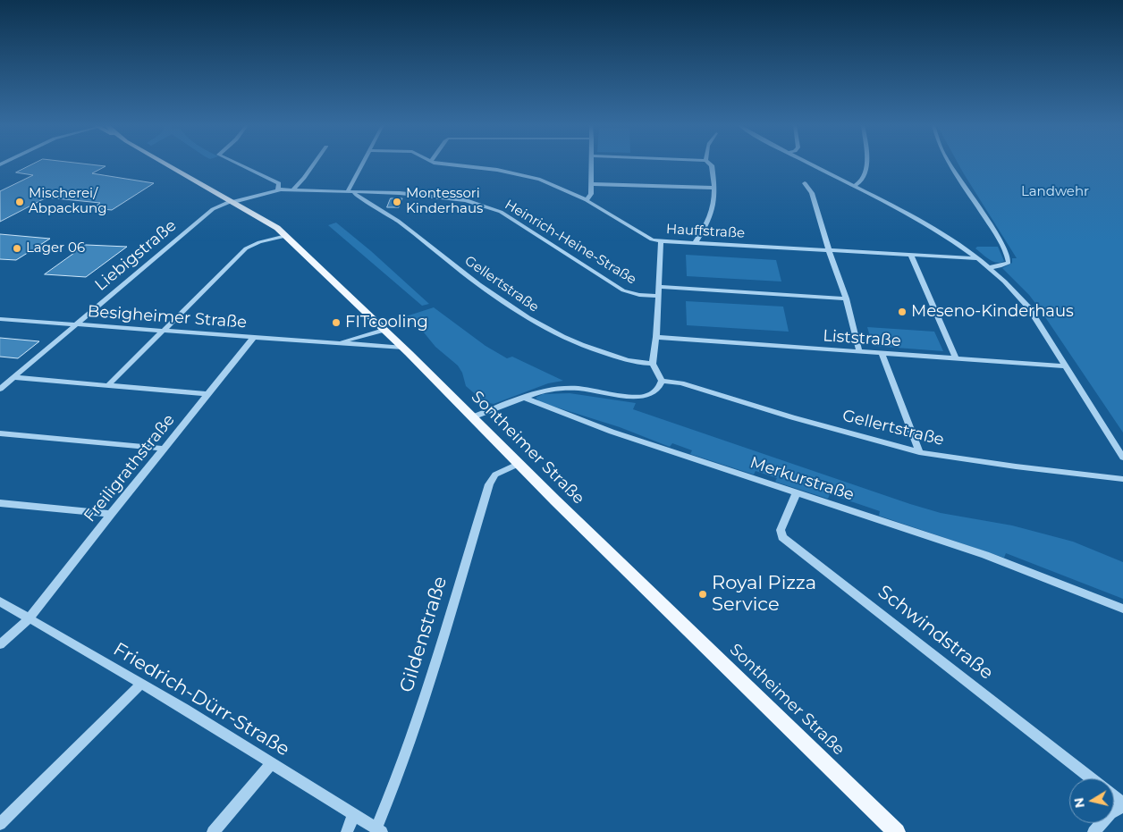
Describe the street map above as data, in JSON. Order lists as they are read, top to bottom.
{
  "streets": {
    "main road": ["Sontheimer Straße"],
    "street": [
      "Hauffstraße",
      "Heinrich-Heine-Straße",
      "Liebigstraße",
      "Gellertstraße",
      "Besigheimer Straße",
      "Liststraße",
      "Freiligrathstraße",
      "Merkurstraße",
      "Schwindstraße",
      "Gildenstraße",
      "Friedrich-Dürr-Straße"
    ]
  },
  "crossings": [
    ["Heinrich-Heine-Straße", "Liebigstraße"],
    ["Heinrich-Heine-Straße", "Gellertstraße"],
    ["Heinrich-Heine-Straße", "Sontheimer Straße"],
    ["Liebigstraße", "Besigheimer Straße"],
    ["Liebigstraße", "Sontheimer Straße"],
    ["Besigheimer Straße", "Sontheimer Straße"],
    ["Besigheimer Straße", "Freiligrathstraße"],
    ["Sontheimer Straße", "Gildenstraße"],
    ["Freiligrathstraße", "Friedrich-Dürr-Straße"],
    ["Merkurstraße", "Schwindstraße"],
    ["Gildenstraße", "Friedrich-Dürr-Straße"]
  ],
  "parks": ["Landwehr"],
  "places": [
    "Mischerei/ Abpackung",
    "Montessori Kinderhaus",
    "Lager 06",
    "Meseno-Kinderhaus",
    "FITcooling",
    "Royal Pizza Service"
  ],
  "north": "left"
}
